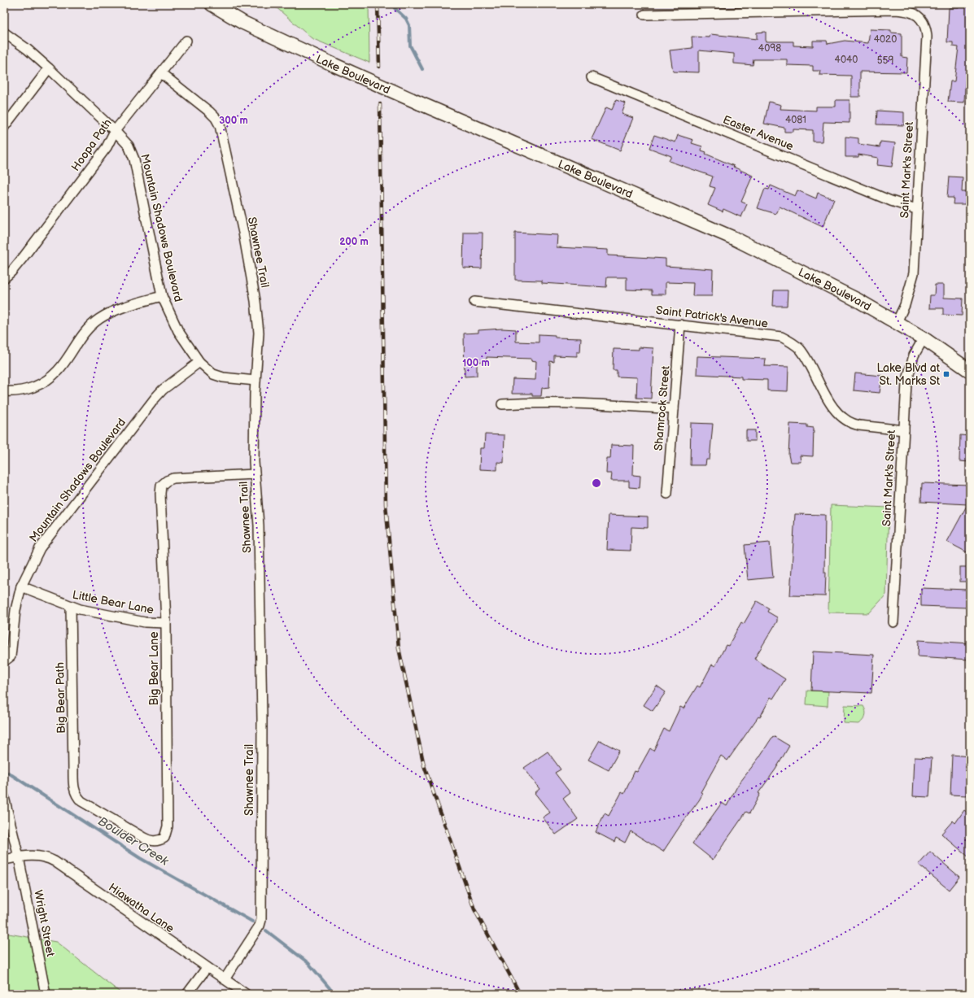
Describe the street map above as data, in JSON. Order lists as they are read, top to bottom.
{
  "streets": {
    "main road": ["Lake Boulevard"],
    "street": [
      "Easter Avenue",
      "Hoopa Path",
      "Saint Mark's Street",
      "Mountain Shadows Boulevard",
      "Shawnee Trail",
      "Saint Patrick's Avenue",
      "Shamrock Street",
      "Little Bear Lane",
      "Big Bear Lane",
      "Big Bear Path",
      "Hiawatha Lane",
      "Wright Street"
    ]
  },
  "crossings": [
    ["Lake Boulevard", "Saint Mark's Street"],
    ["Easter Avenue", "Saint Mark's Street"],
    ["Hoopa Path", "Mountain Shadows Boulevard"],
    ["Hoopa Path", "Shawnee Trail"],
    ["Saint Mark's Street", "Saint Patrick's Avenue"],
    ["Mountain Shadows Boulevard", "Little Bear Lane"],
    ["Shawnee Trail", "Big Bear Lane"],
    ["Shawnee Trail", "Hiawatha Lane"],
    ["Saint Patrick's Avenue", "Shamrock Street"],
    ["Little Bear Lane", "Big Bear Lane"],
    ["Little Bear Lane", "Big Bear Path"],
    ["Big Bear Lane", "Big Bear Path"],
    ["Hiawatha Lane", "Wright Street"]
  ],
  "water": ["Boulder Creek"],
  "places": {
    "transit": ["Lake Blvd at St. Marks St"]
  },
  "house_numbers": [
    "4020",
    "4098",
    "4040",
    "559",
    "4081"
  ],
  "rings": ["300 m", "200 m", "100 m"]
}
